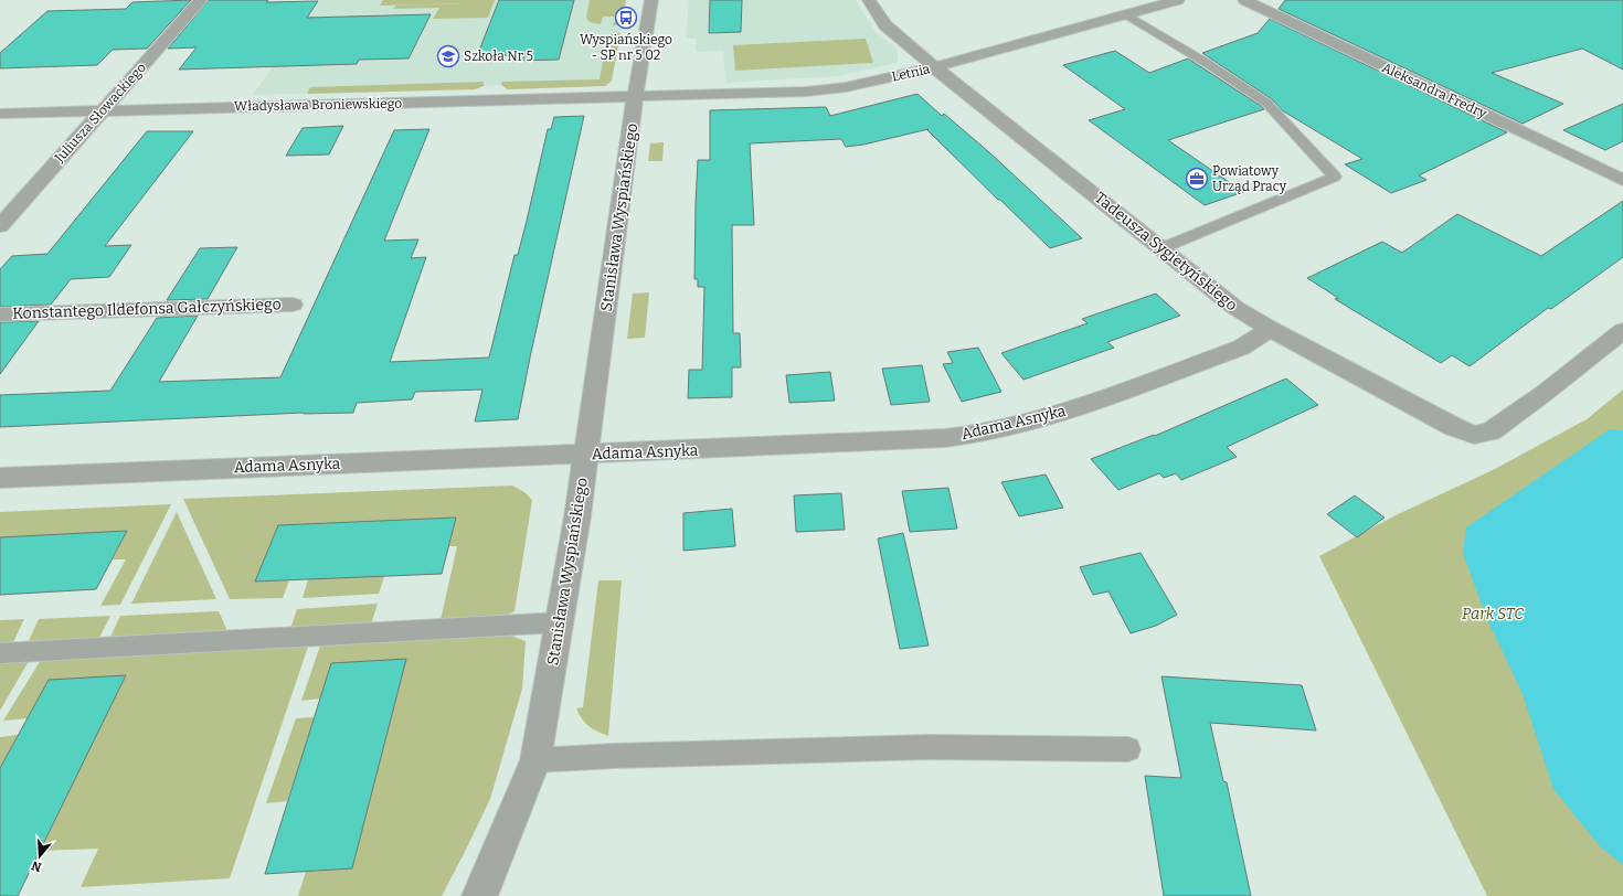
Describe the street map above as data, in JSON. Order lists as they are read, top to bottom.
{
  "streets": {
    "street": [
      "Letnia",
      "Aleksandra Fredry",
      "Władysława Broniewskiego",
      "Juliusza Słowackiego",
      "Stanisława Wyspiańskiego",
      "Tadeusza Sygietyńskiego",
      "Konstantego Ildefonsa Gałczyńskiego",
      "Adama Asnyka"
    ]
  },
  "crossings": [
    ["Letnia", "Władysława Broniewskiego"],
    ["Letnia", "Stanisława Wyspiańskiego"],
    ["Letnia", "Tadeusza Sygietyńskiego"],
    ["Władysława Broniewskiego", "Juliusza Słowackiego"],
    ["Władysława Broniewskiego", "Stanisława Wyspiańskiego"],
    ["Stanisława Wyspiańskiego", "Adama Asnyka"],
    ["Tadeusza Sygietyńskiego", "Adama Asnyka"]
  ],
  "parks": ["Park STC"],
  "places": {
    "bus stop": ["Wyspiańskiego - SP nr 5 02"],
    "school or university": ["Szkoła Nr 5"],
    "office": ["Powiatowy Urząd Pracy"]
  },
  "north": "bottom"
}
